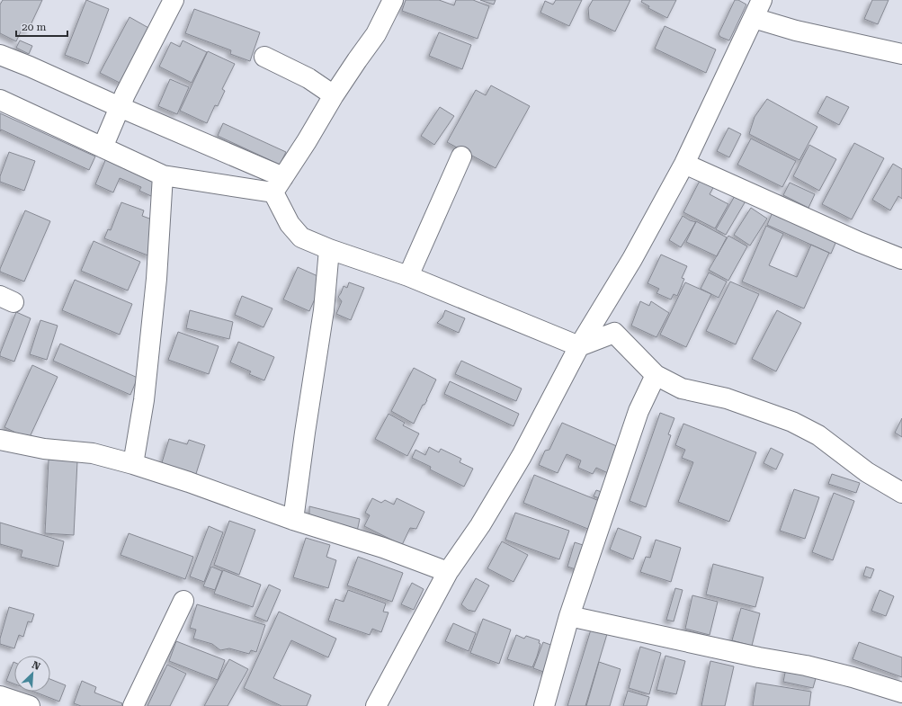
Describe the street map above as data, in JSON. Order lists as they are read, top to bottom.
{
  "scale_bar": "20 m",
  "north": "top right"
}
